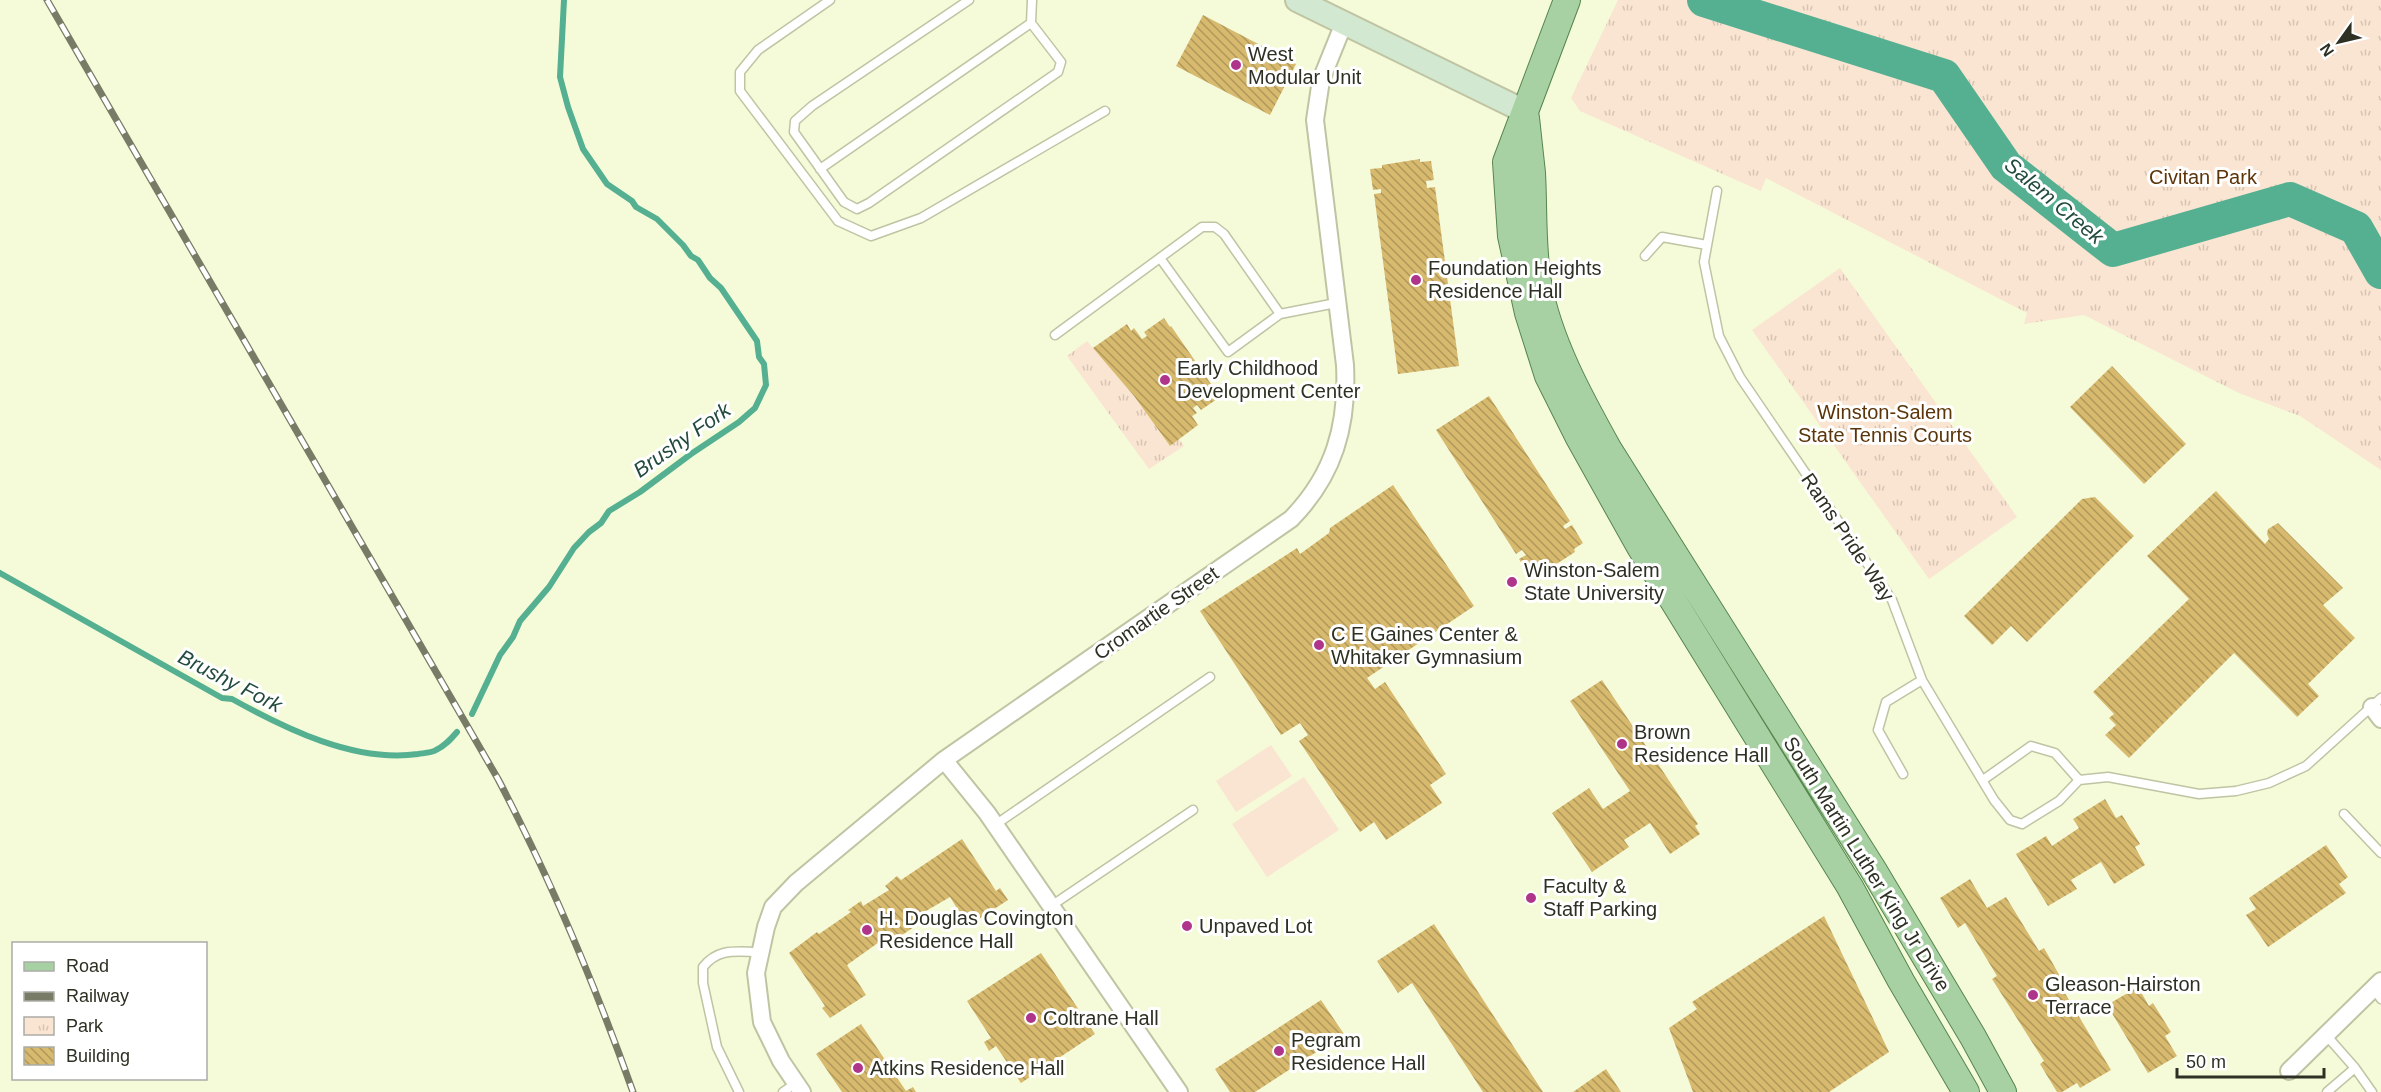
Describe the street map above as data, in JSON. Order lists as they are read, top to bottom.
{
  "streets": {
    "main road": ["South Martin Luther King Jr Drive"],
    "street": ["Cromartie Street"],
    "lane": ["Rams Pride Way"]
  },
  "water": ["Salem Creek", "Brushy Fork"],
  "parks": ["Civitan Park", "Winston-Salem State Tennis Courts"],
  "places": [
    "West Modular Unit",
    "Foundation Heights Residence Hall",
    "Early Childhood Development Center",
    "Winston-Salem State University",
    "C E Gaines Center & Whitaker Gymnasium",
    "Brown Residence Hall",
    "Faculty & Staff Parking",
    "Unpaved Lot",
    "H. Douglas Covington Residence Hall",
    "Gleason-Hairston Terrace",
    "Coltrane Hall",
    "Pegram Residence Hall",
    "Atkins Residence Hall"
  ],
  "legend": [
    "Road",
    "Railway",
    "Park",
    "Building"
  ],
  "scale_bar": "50 m",
  "north": "bottom left"
}
